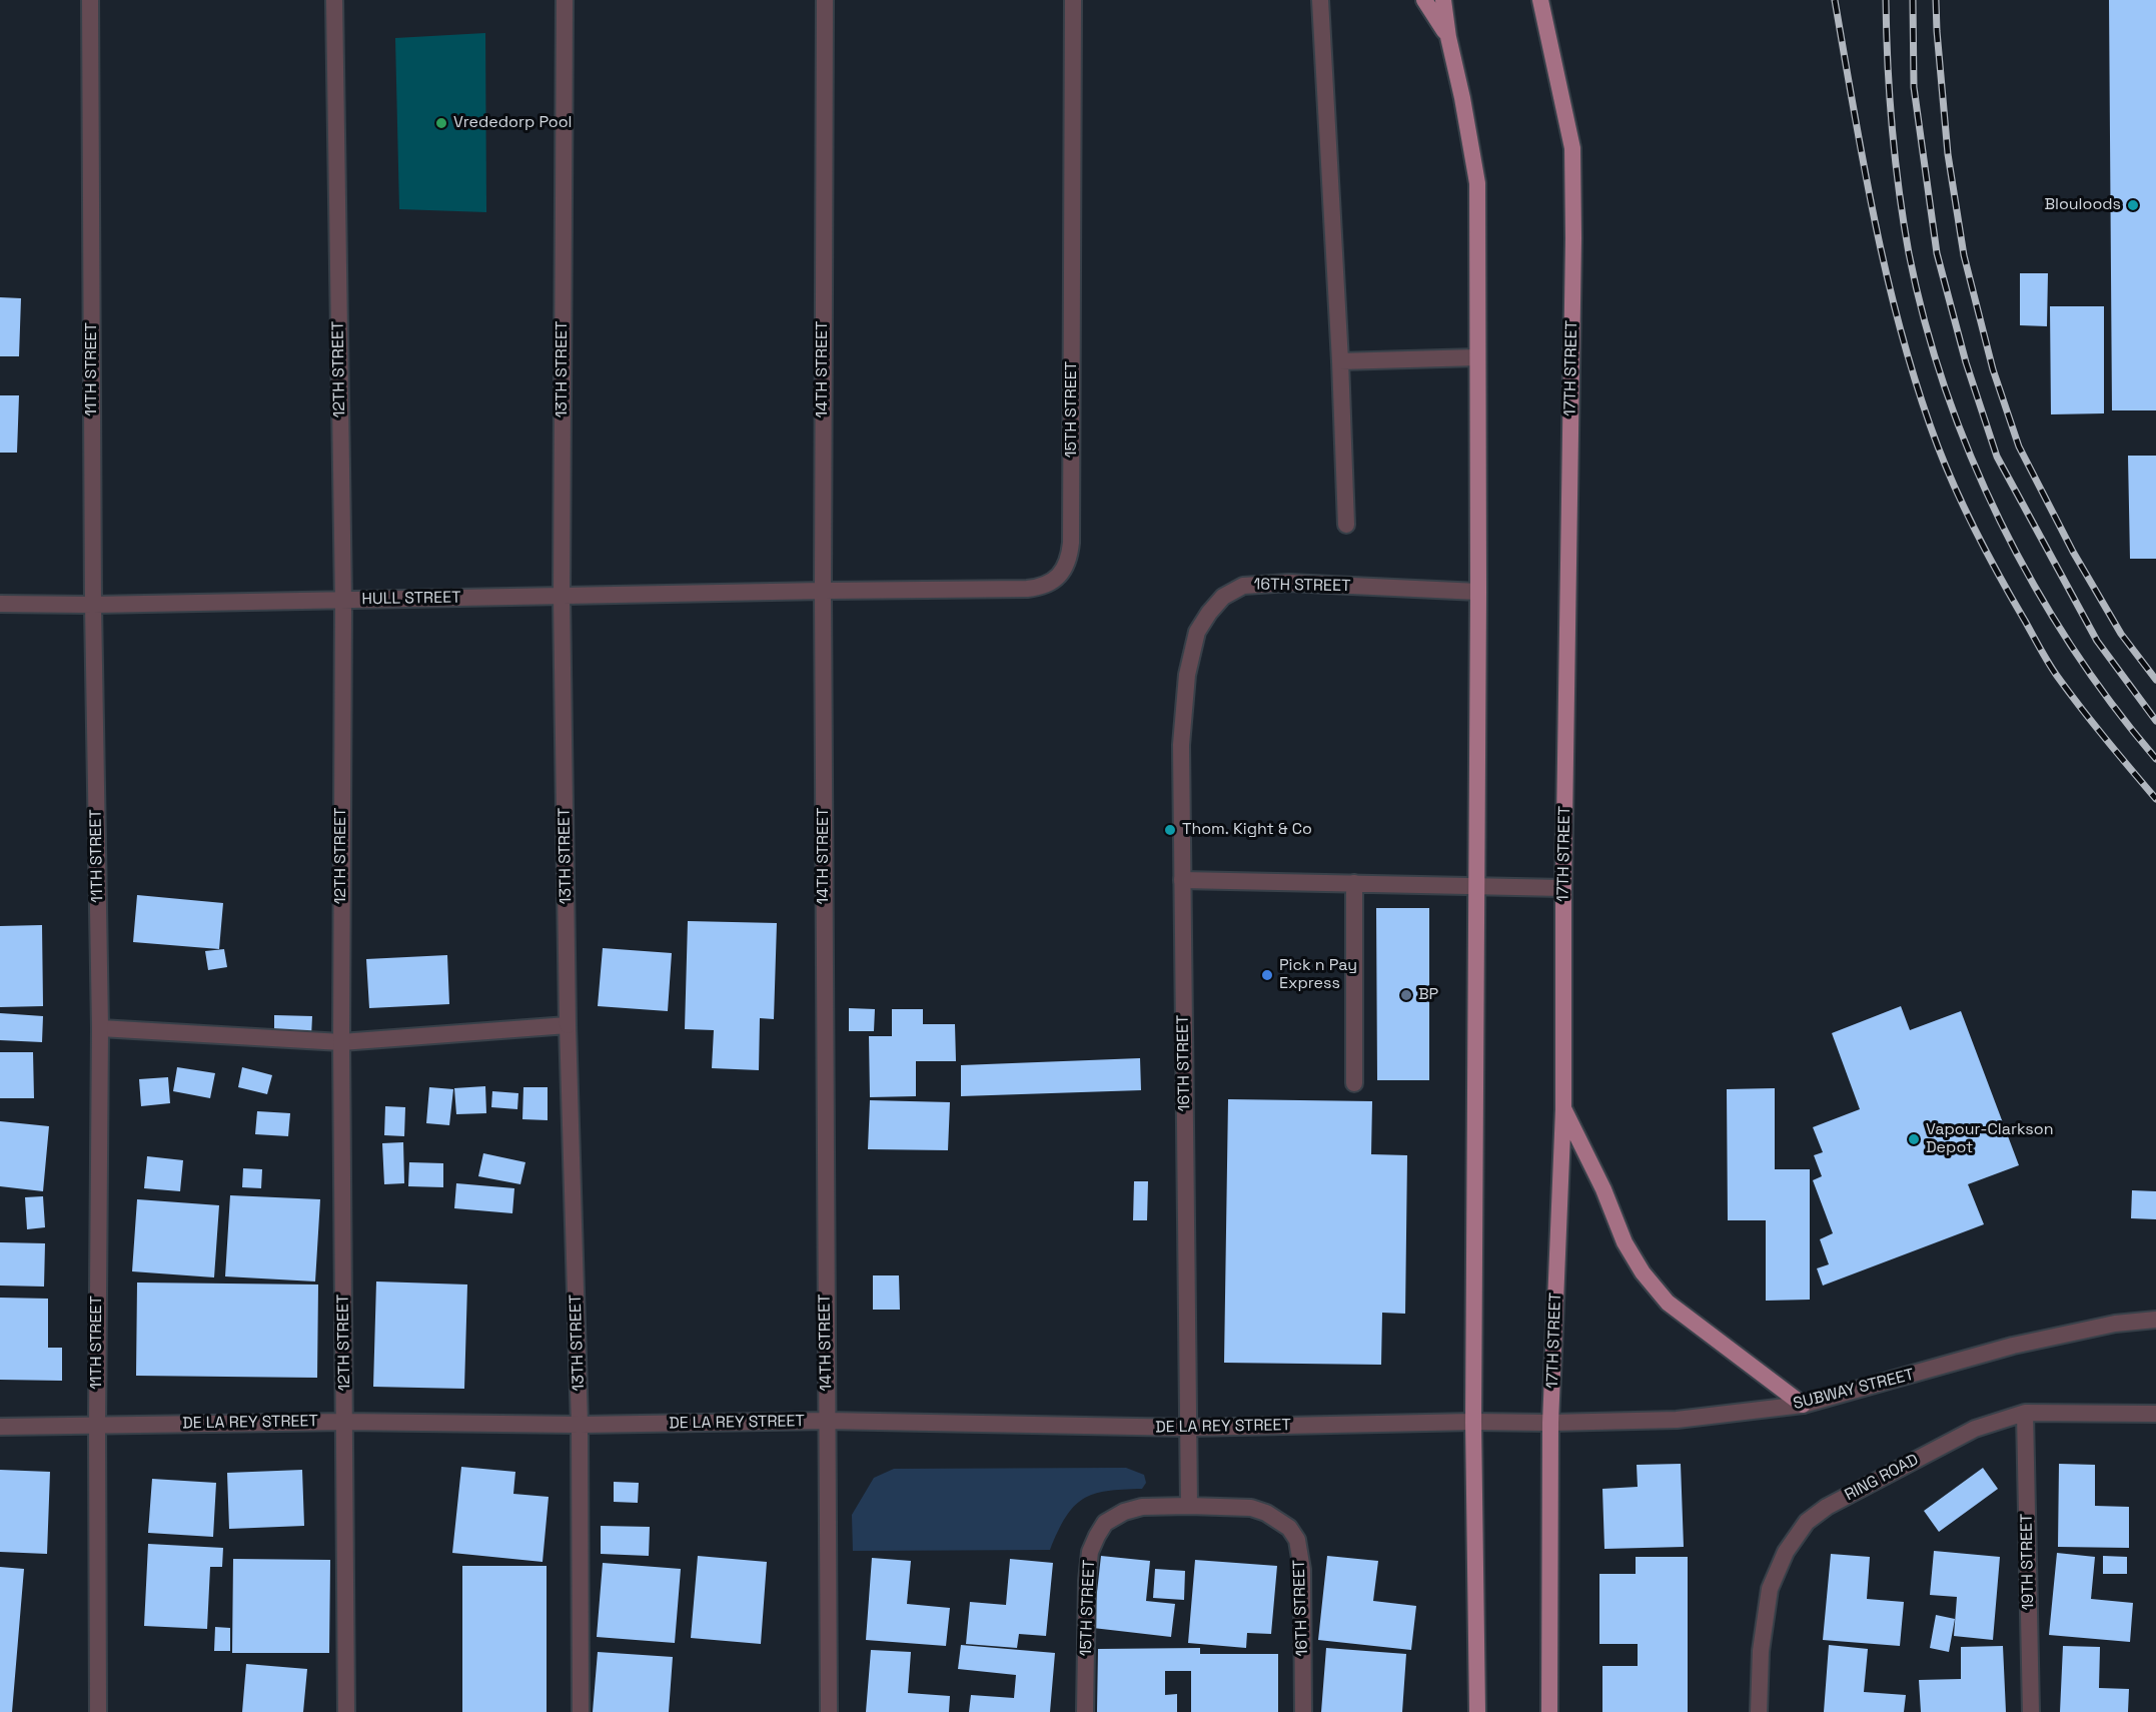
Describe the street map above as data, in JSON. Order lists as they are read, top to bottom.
{
  "streets": {
    "main road": ["17TH STREET"],
    "street": [
      "11TH STREET",
      "12TH STREET",
      "13TH STREET",
      "14TH STREET",
      "15TH STREET",
      "16TH STREET",
      "HULL STREET",
      "SUBWAY STREET",
      "DE LA REY STREET",
      "RING ROAD",
      "19TH STREET"
    ]
  },
  "crossings": [
    ["17TH STREET", "SUBWAY STREET"],
    ["11TH STREET", "HULL STREET"],
    ["11TH STREET", "DE LA REY STREET"],
    ["12TH STREET", "HULL STREET"],
    ["12TH STREET", "DE LA REY STREET"],
    ["13TH STREET", "HULL STREET"],
    ["13TH STREET", "DE LA REY STREET"],
    ["14TH STREET", "15TH STREET"],
    ["14TH STREET", "HULL STREET"],
    ["14TH STREET", "DE LA REY STREET"],
    ["15TH STREET", "16TH STREET"],
    ["15TH STREET", "HULL STREET"],
    ["16TH STREET", "DE LA REY STREET"],
    ["SUBWAY STREET", "DE LA REY STREET"],
    ["RING ROAD", "19TH STREET"]
  ],
  "places": [
    "Vrededorp Pool",
    "Blouloods",
    "Thom. Kight & Co",
    "Pick n Pay Express",
    "BP",
    "Vapour-Clarkson Depot"
  ]
}
